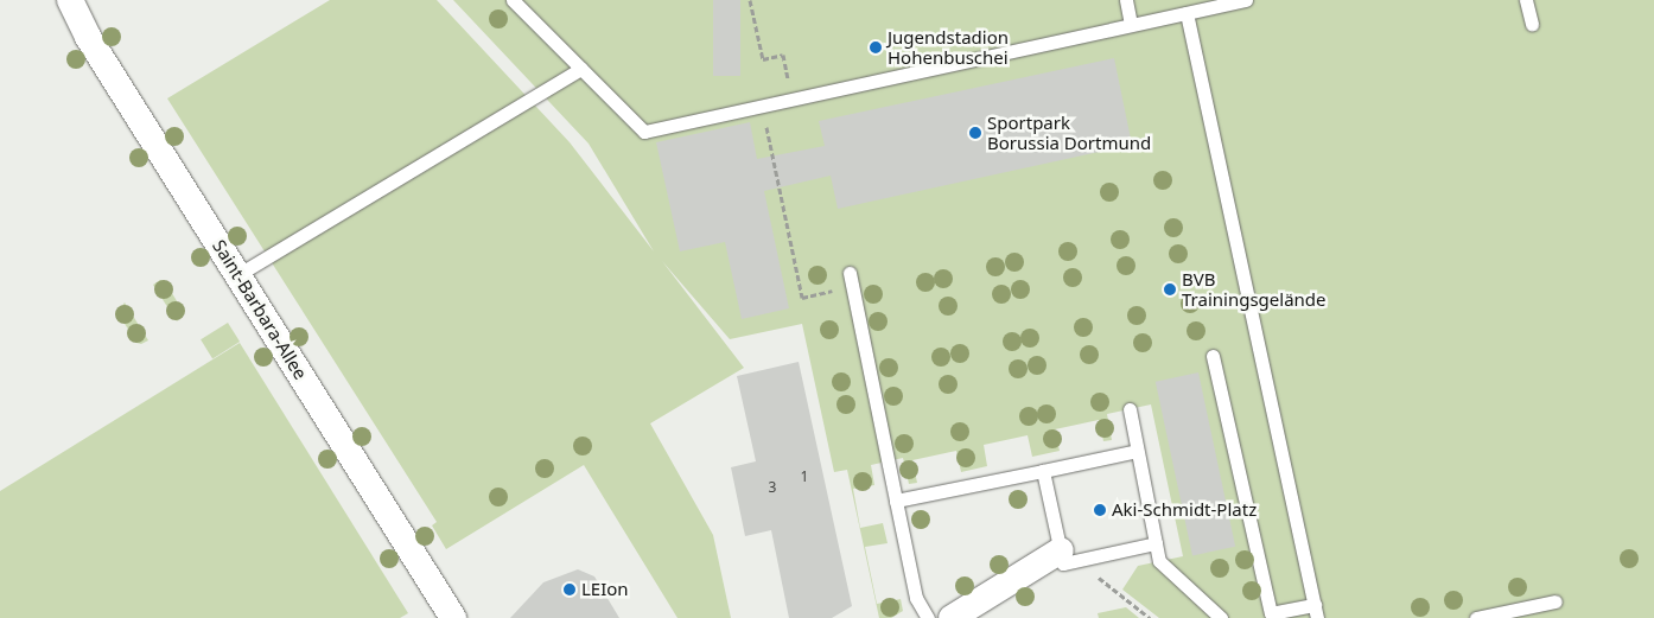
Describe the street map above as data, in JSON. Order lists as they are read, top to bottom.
{
  "streets": {
    "street": ["Saint-Barbara-Allee"]
  },
  "places": [
    "Jugendstadion Hohenbuschei",
    "Sportpark Borussia Dortmund",
    "BVB Trainingsgelände",
    "Aki-Schmidt-Platz",
    "LEIon"
  ],
  "house_numbers": ["1", "3"]
}
